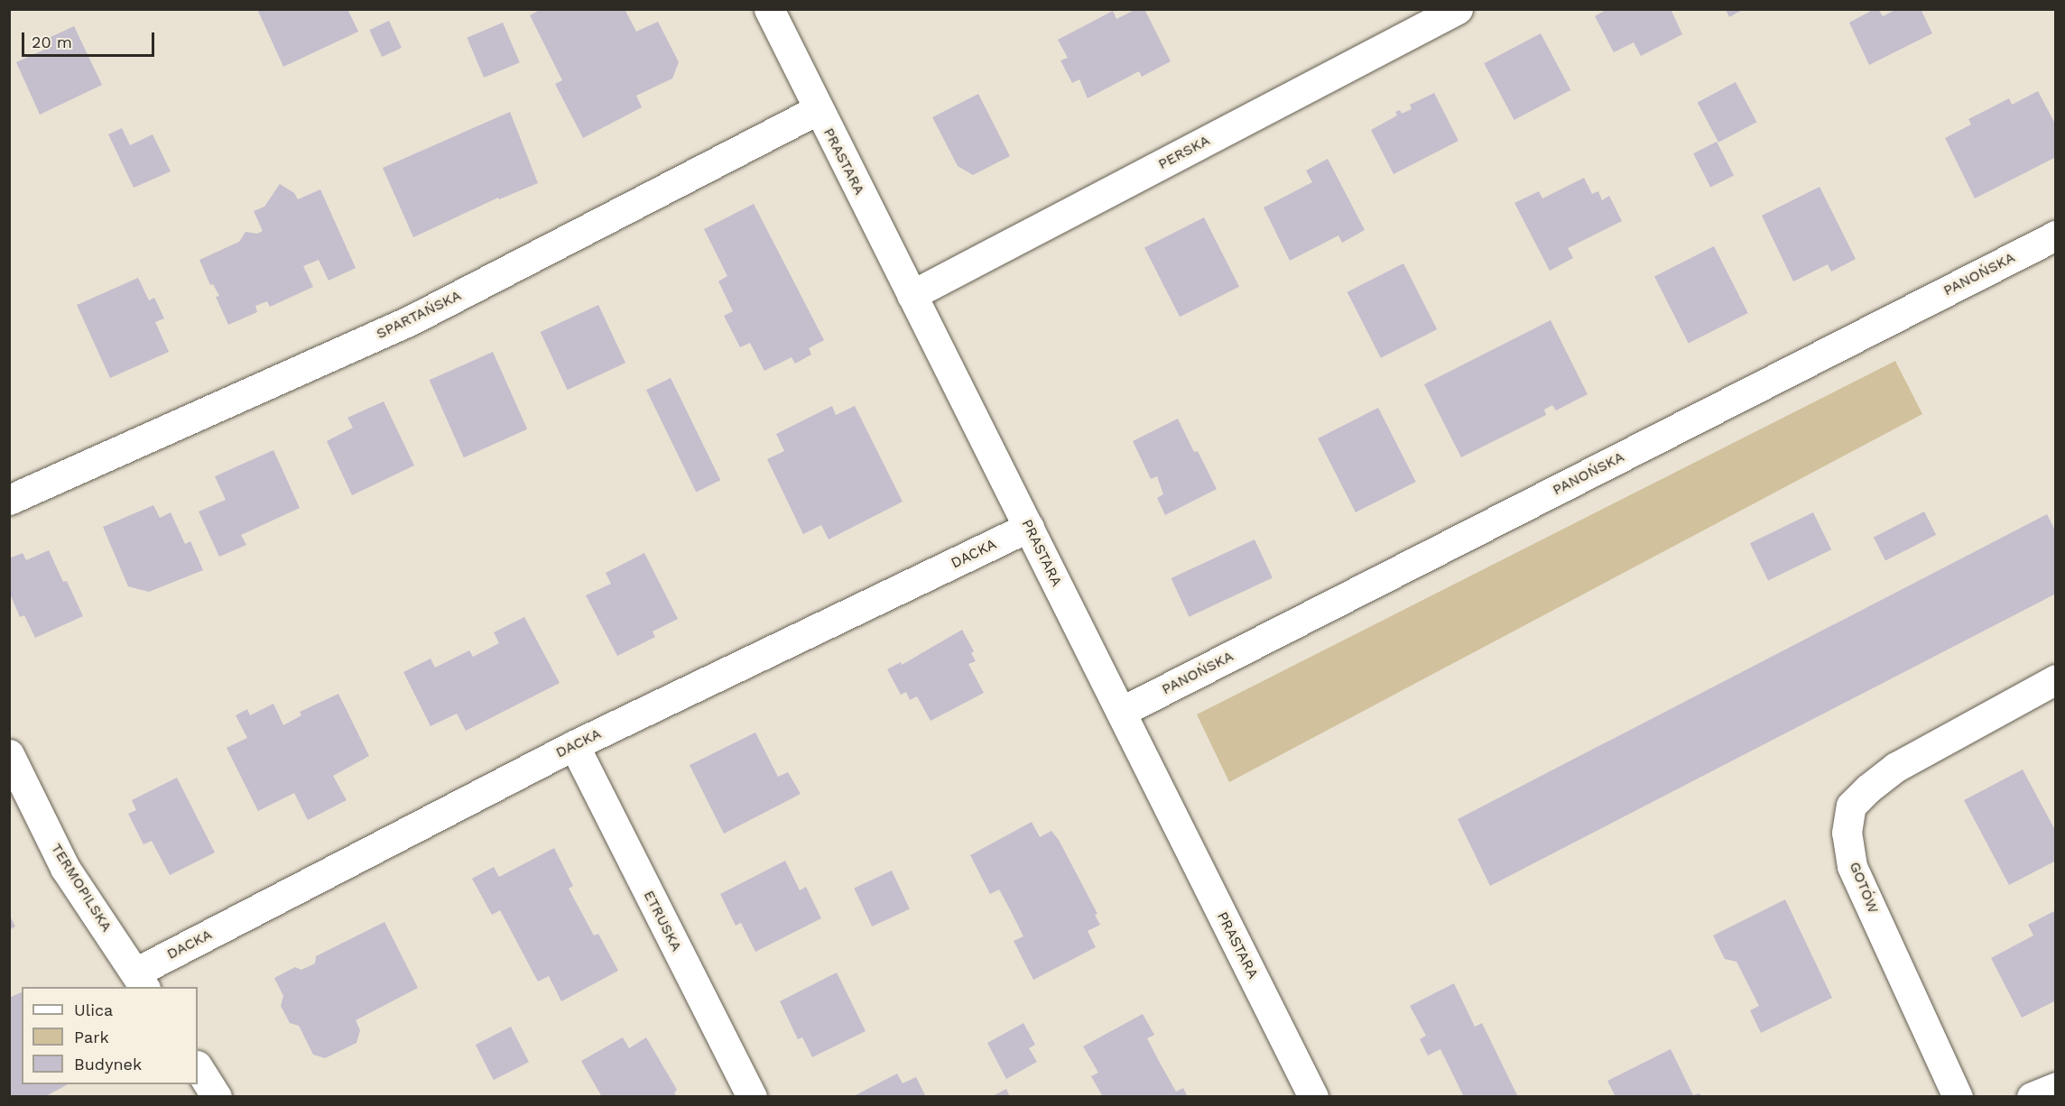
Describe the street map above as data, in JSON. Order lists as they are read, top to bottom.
{
  "streets": {
    "street": [
      "PERSKA",
      "PRASTARA",
      "PANOŃSKA",
      "SPARTAŃSKA",
      "DACKA",
      "TERMOPILSKA",
      "GOTÓW",
      "ETRUSKA"
    ]
  },
  "crossings": [
    ["PERSKA", "PRASTARA"],
    ["PRASTARA", "PANOŃSKA"],
    ["PRASTARA", "SPARTAŃSKA"],
    ["PRASTARA", "DACKA"],
    ["DACKA", "TERMOPILSKA"],
    ["DACKA", "ETRUSKA"]
  ],
  "legend": ["Ulica", "Park", "Budynek"],
  "scale_bar": "20 m"
}
